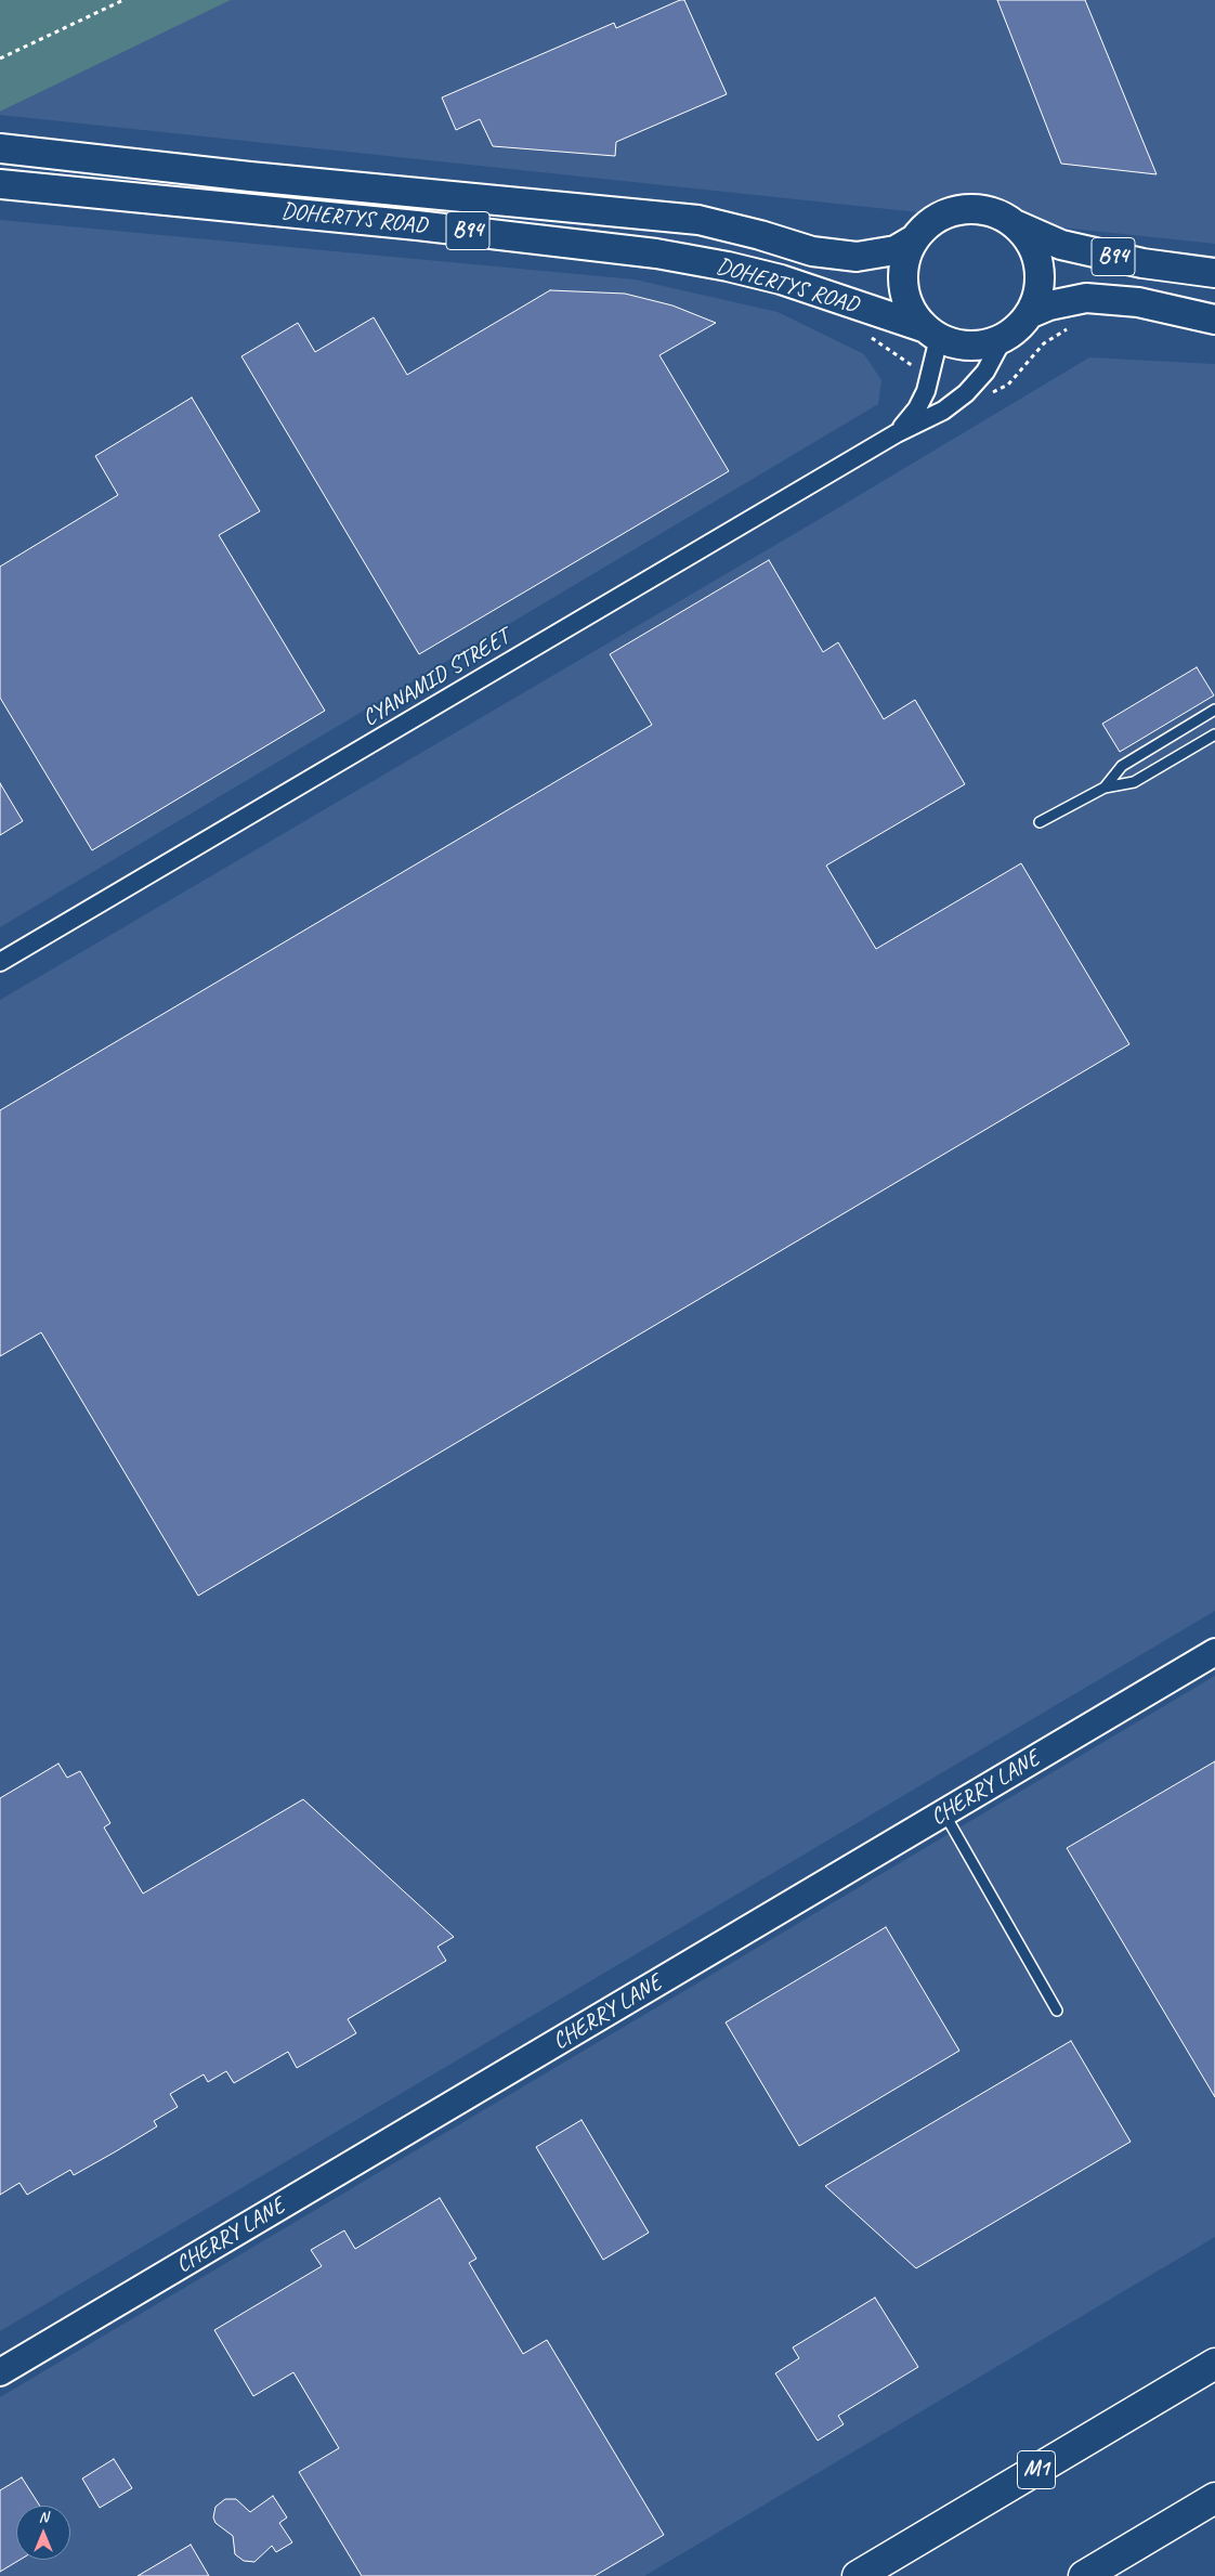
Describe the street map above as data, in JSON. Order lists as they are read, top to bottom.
{
  "streets": {
    "highway": ["M1"],
    "main road": ["DOHERTYS ROAD", "B94"],
    "street": ["CYANAMID STREET", "CHERRY LANE"]
  },
  "crossings": [
    ["DOHERTYS ROAD", "B94"],
    ["DOHERTYS ROAD", "CYANAMID STREET"],
    ["B94", "CYANAMID STREET"]
  ],
  "north": "top"
}
